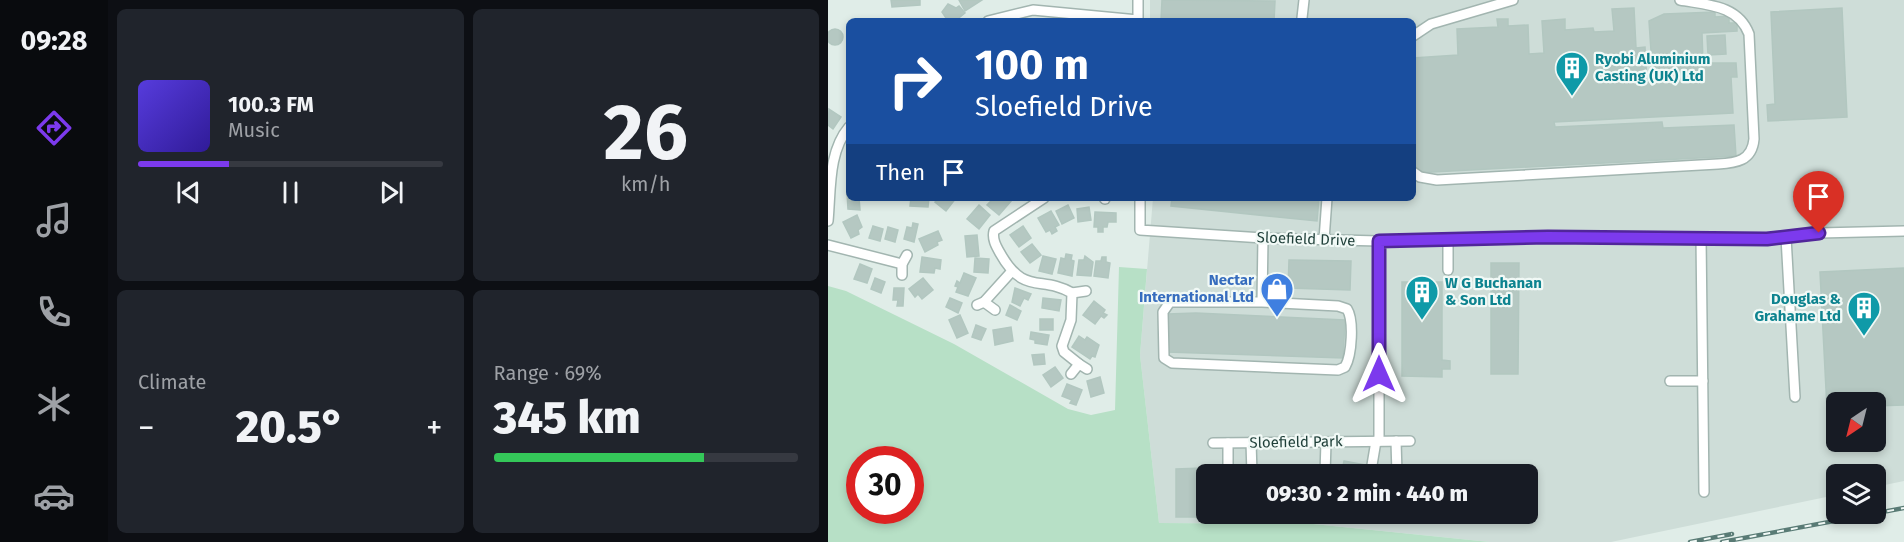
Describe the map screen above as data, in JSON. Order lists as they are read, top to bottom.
{
  "streets": {
    "street": ["Sloefield Drive", "Sloefield Park"]
  },
  "places": {
    "building": ["Ryobi Aluminium Casting (UK) Ltd", "W G Buchanan & Son Ltd", "Douglas & Grahame Ltd"],
    "shop": ["Nectar International Ltd"]
  },
  "north": "bottom left",
  "page": {
    "tabs": "09:28",
    "tile": [
      ["26", "km/h"],
      "Climate",
      ["Range · 69%", "345 km"]
    ],
    "turn": ["100 m", "Sloefield Drive"],
    "song": ["100.3 FM", "Music"],
    "then": "Then",
    "heat": ["−", "20.5°", "+"],
    "limit": "30",
    "trip": "09:30 · 2 min · 440 m"
  }
}
